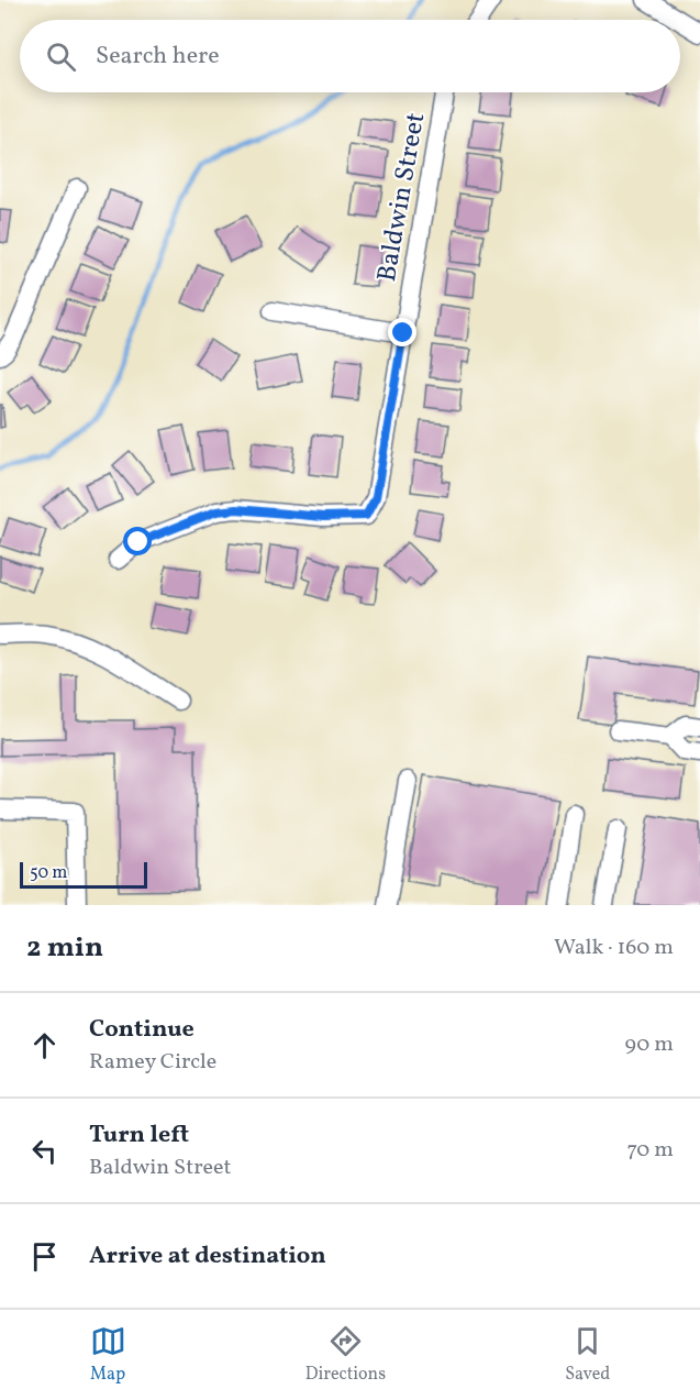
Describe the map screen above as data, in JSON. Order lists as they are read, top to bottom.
{
  "streets": {
    "street": ["Baldwin Street"]
  },
  "scale_bar": "50 m",
  "page": {
    "search": "Search here",
    "scale": "50 m",
    "heading": ["2 min", "Walk · 160 m"],
    "list": [
      ["Continue", "Ramey Circle", "90 m"],
      ["Turn left", "Baldwin Street", "70 m"],
      "Arrive at destination"
    ],
    "nav": ["Map", "Directions", "Saved"]
  }
}
